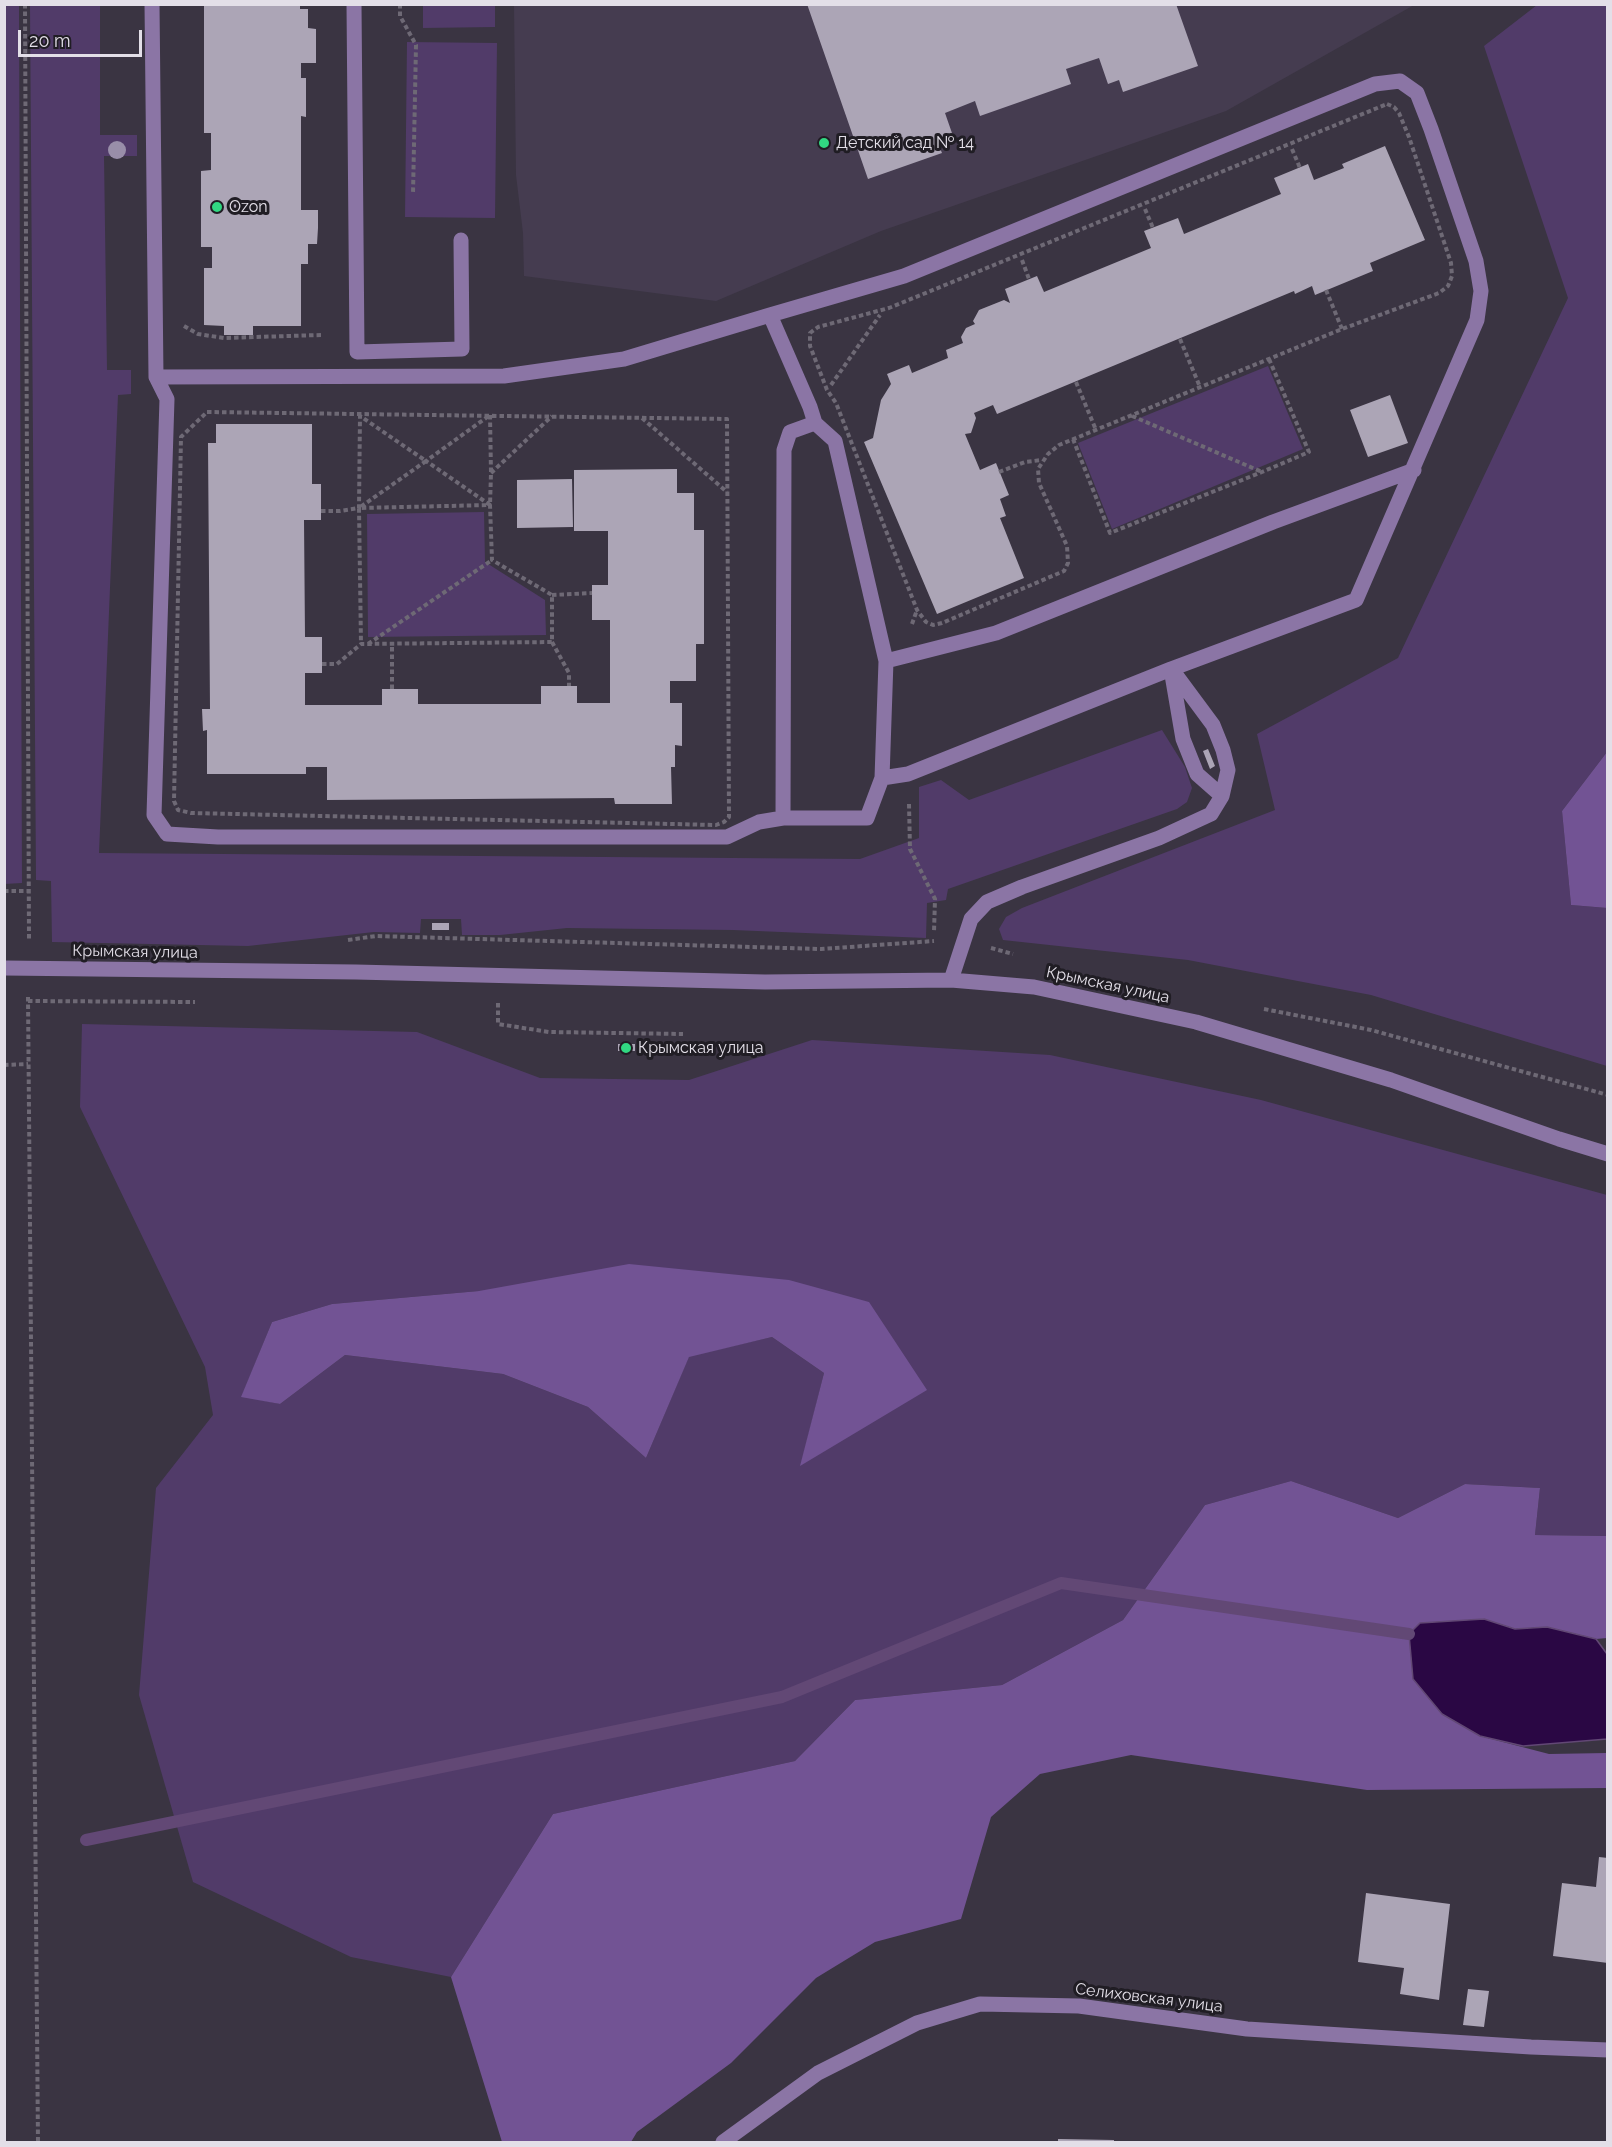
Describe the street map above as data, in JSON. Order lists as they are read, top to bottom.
{
  "streets": {
    "street": ["Крымская улица", "Селиховская улица"]
  },
  "places": ["Детский сад № 14", "Ozon", "Крымская улица"],
  "scale_bar": "20 m"
}
